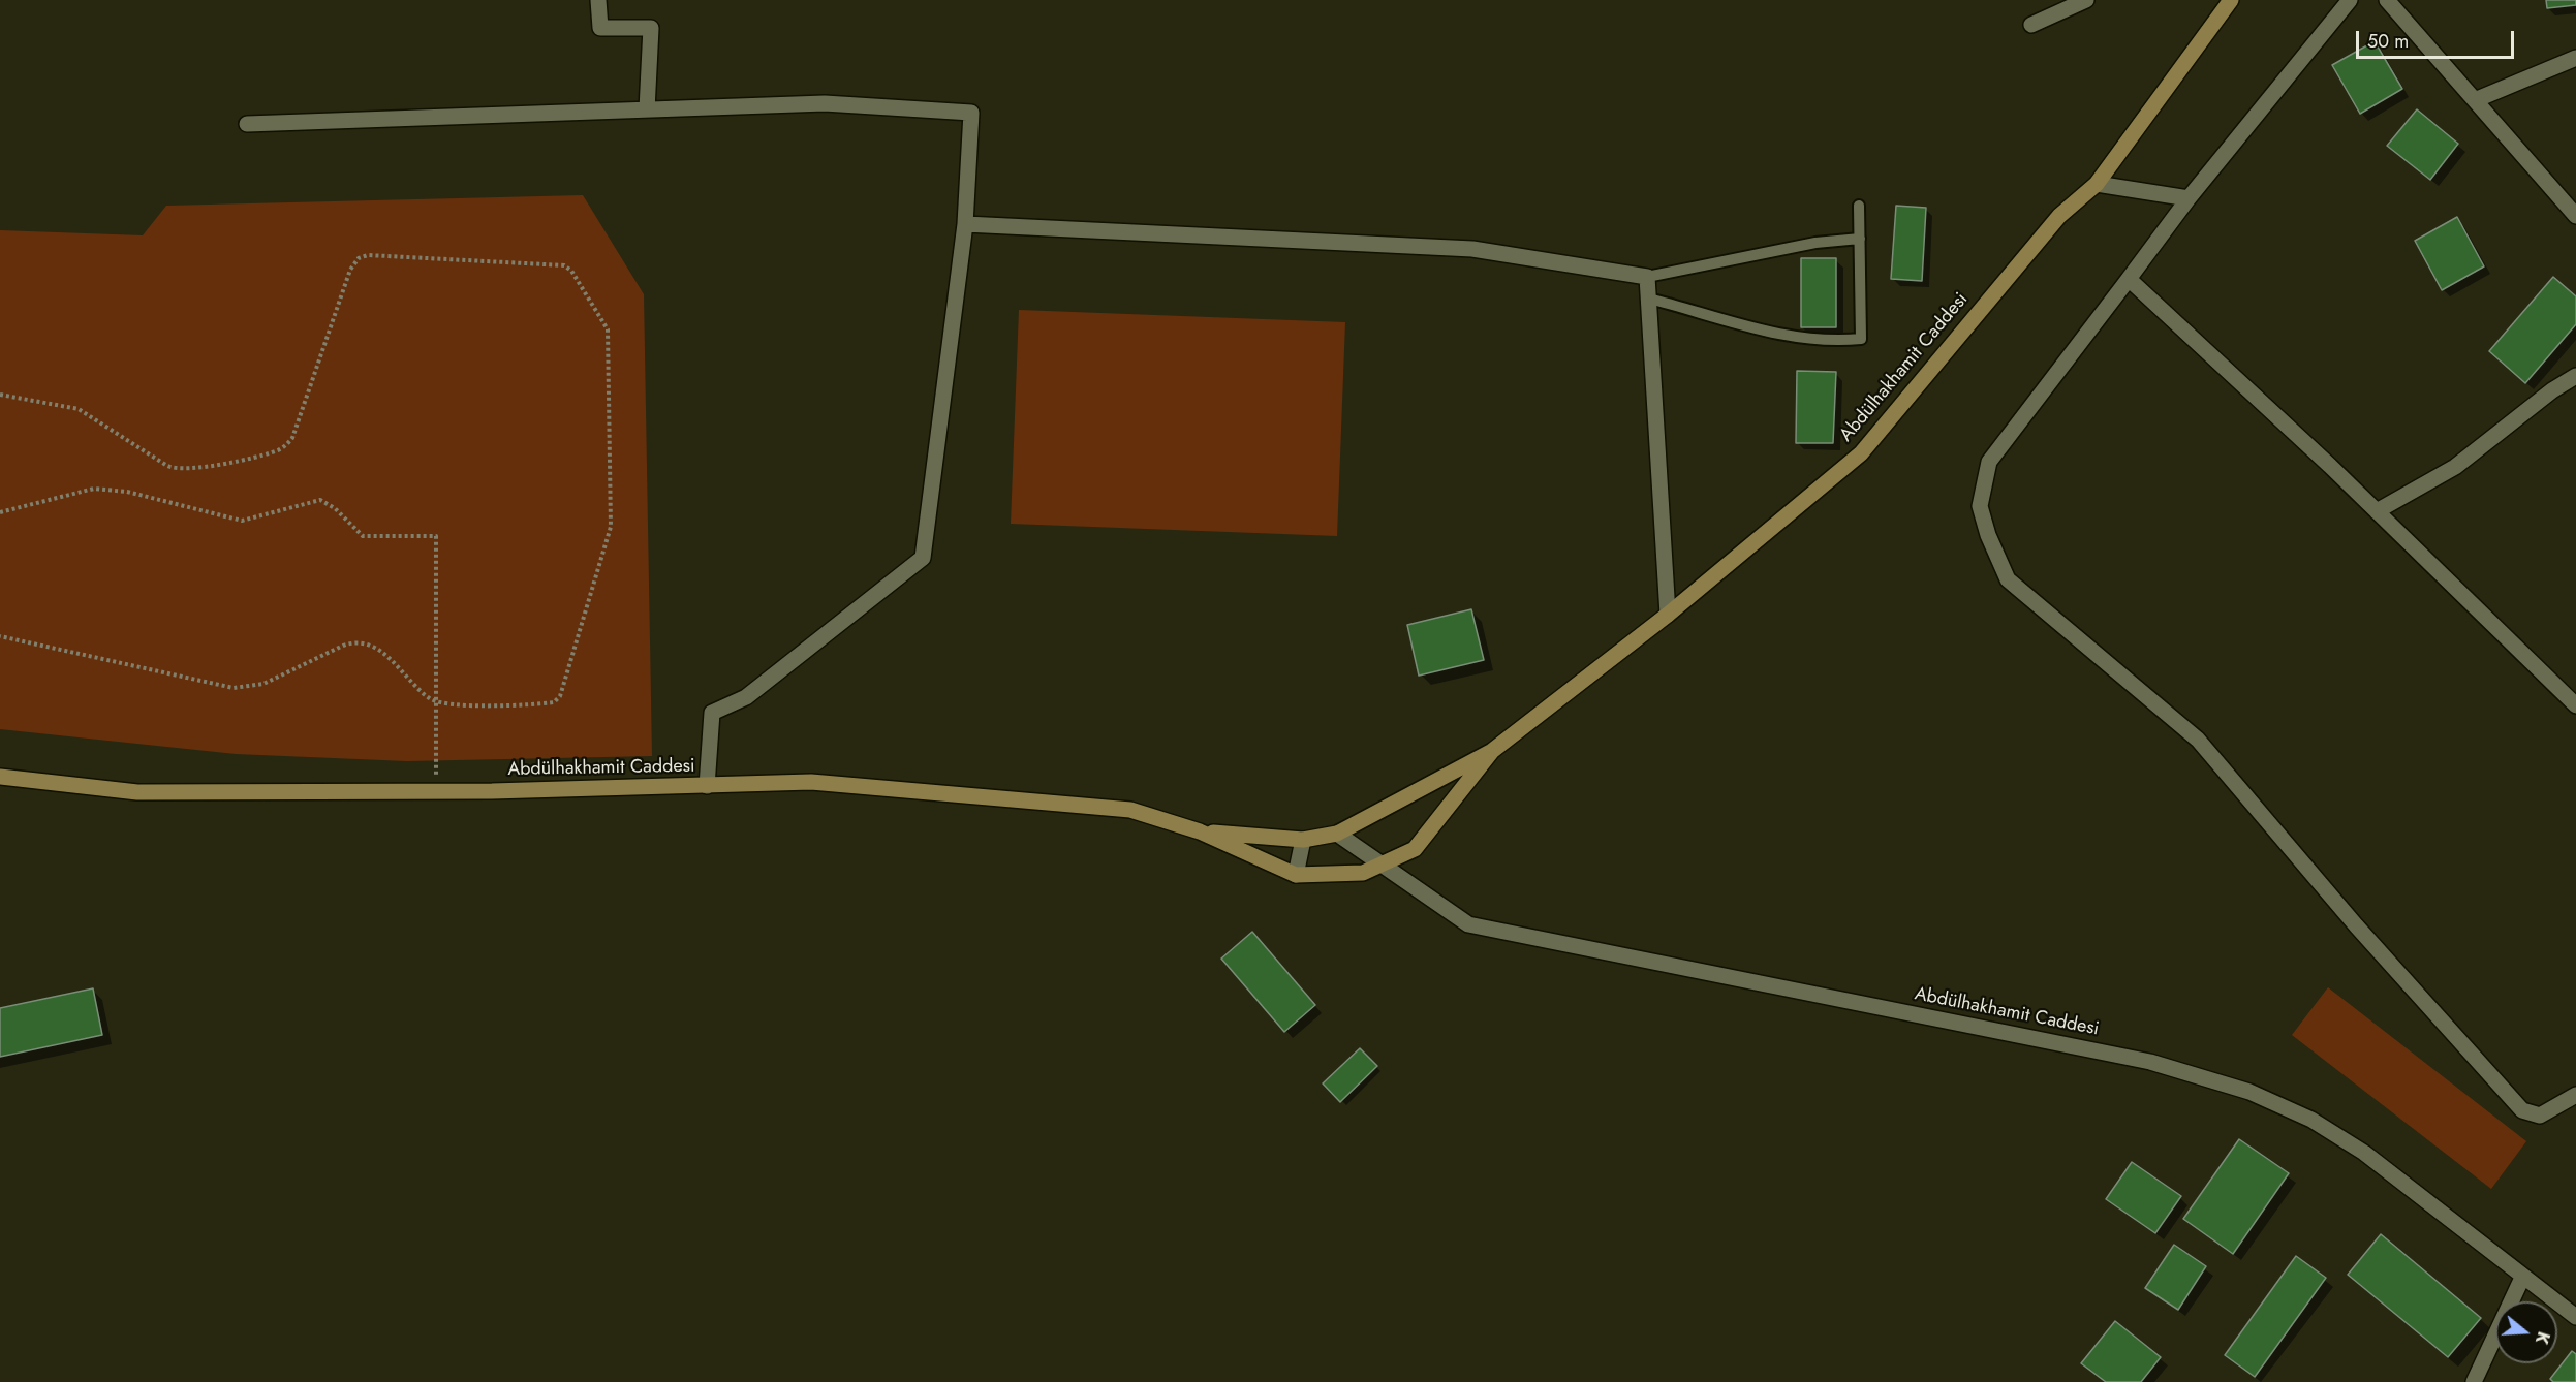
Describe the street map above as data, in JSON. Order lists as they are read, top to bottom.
{
  "streets": {
    "main road": ["Abdülhakhamit Caddesi"]
  },
  "scale_bar": "50 m",
  "north": "right"
}
